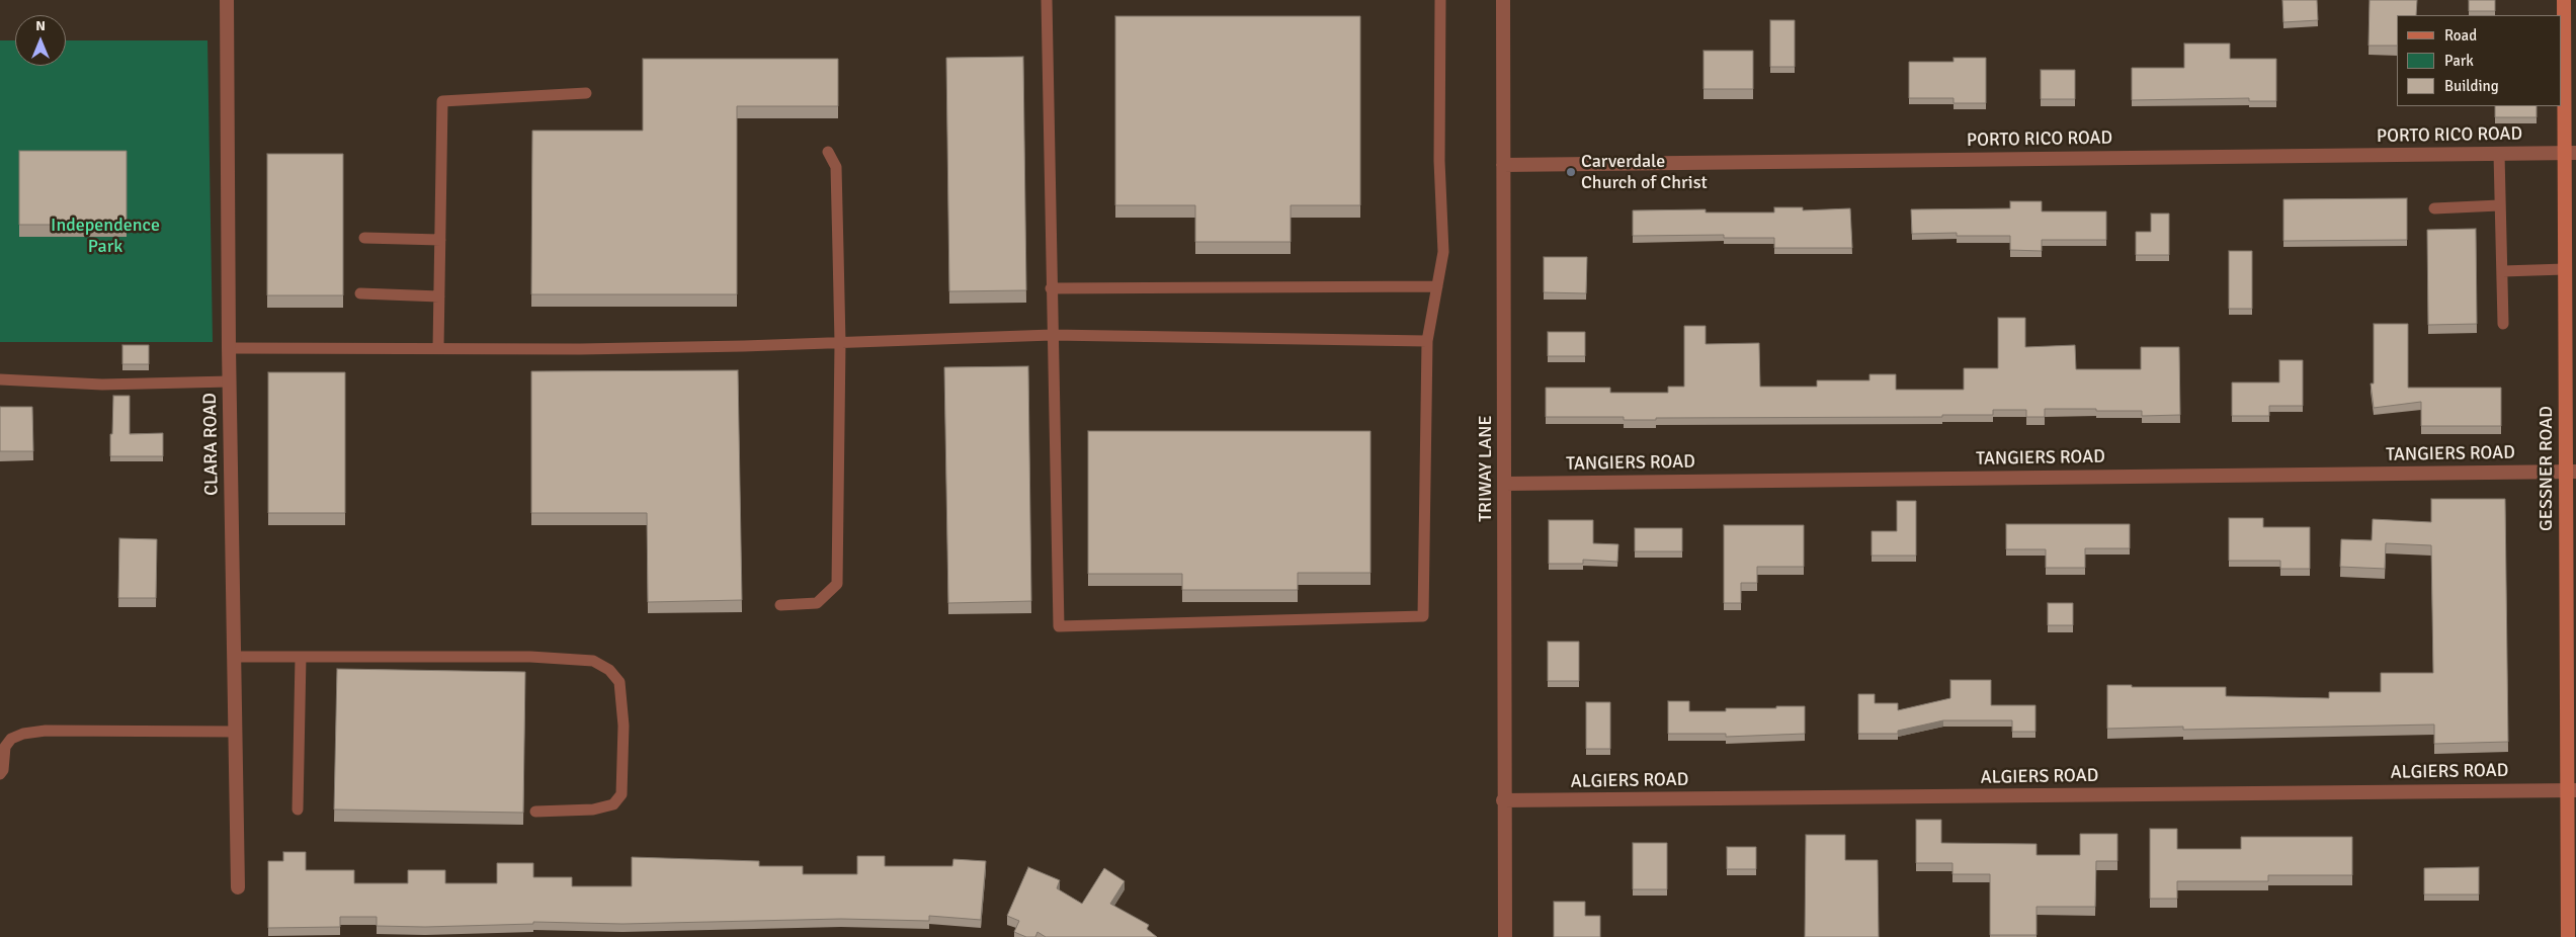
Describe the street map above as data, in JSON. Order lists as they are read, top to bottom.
{
  "streets": {
    "main road": ["GESSNER ROAD"],
    "street": [
      "PORTO RICO ROAD",
      "CLARA ROAD",
      "TANGIERS ROAD",
      "TRIWAY LANE",
      "ALGIERS ROAD"
    ]
  },
  "crossings": [
    ["PORTO RICO ROAD", "TRIWAY LANE"],
    ["PORTO RICO ROAD", "GESSNER ROAD"],
    ["TANGIERS ROAD", "TRIWAY LANE"],
    ["TANGIERS ROAD", "GESSNER ROAD"],
    ["TRIWAY LANE", "ALGIERS ROAD"],
    ["GESSNER ROAD", "ALGIERS ROAD"]
  ],
  "parks": ["Independence Park"],
  "places": ["Carverdale Church of Christ"],
  "legend": ["Road", "Park", "Building"],
  "north": "top"
}
